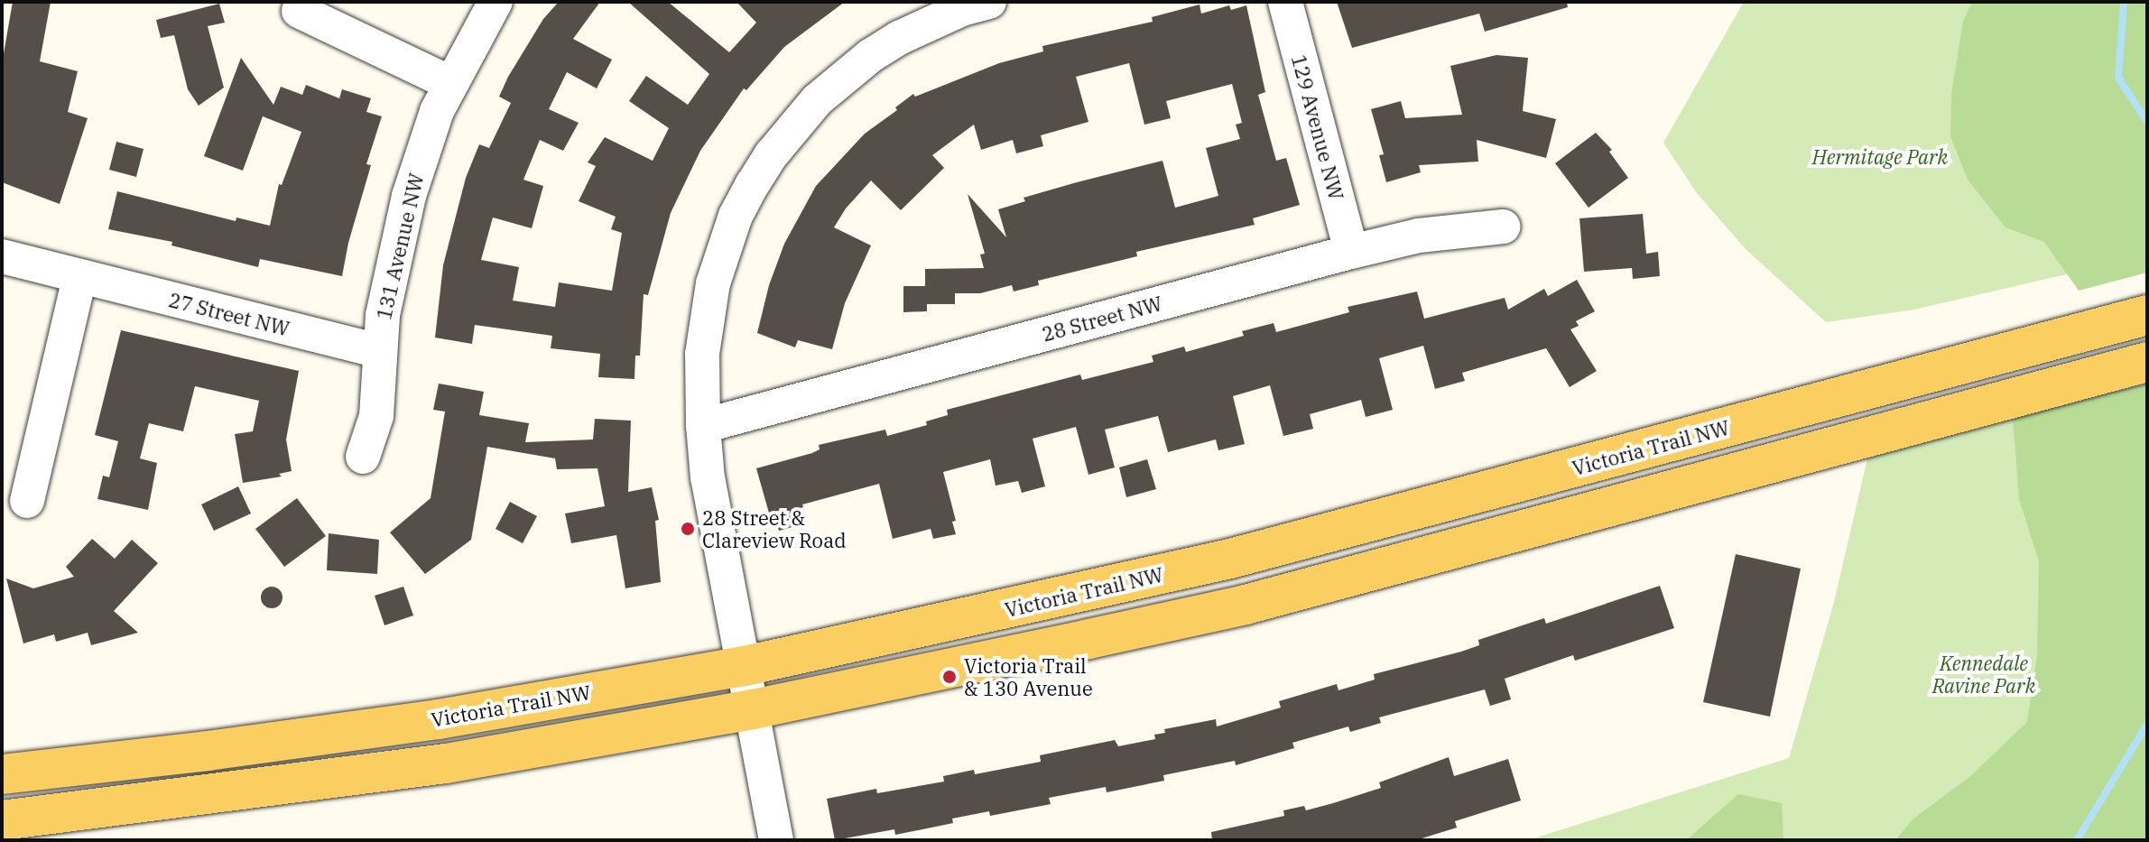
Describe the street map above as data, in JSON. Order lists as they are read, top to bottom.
{
  "streets": {
    "main road": ["Victoria Trail NW"],
    "street": [
      "129 Avenue NW",
      "131 Avenue NW",
      "27 Street NW",
      "28 Street NW"
    ]
  },
  "crossings": [
    ["129 Avenue NW", "28 Street NW"],
    ["131 Avenue NW", "27 Street NW"]
  ],
  "parks": ["Hermitage Park", "Kennedale Ravine Park"],
  "places": ["28 Street & Clareview Road", "Victoria Trail & 130 Avenue"]
}
